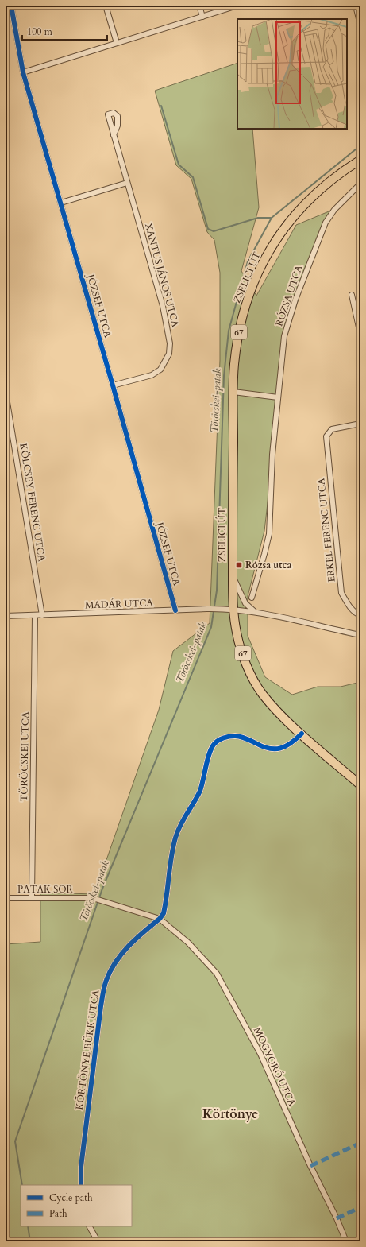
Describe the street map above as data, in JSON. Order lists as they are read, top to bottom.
{
  "streets": {
    "main road": ["ZSELICI ÚT", "67"],
    "street": [
      "XANTUS JÁNOS UTCA",
      "RÓZSA UTCA",
      "JÓZSEF UTCA",
      "KÖLCSEY FERENC UTCA",
      "ERKEL FERENC UTCA",
      "MADÁR UTCA",
      "TÖRÖCSKEI UTCA",
      "PATAK SOR",
      "KÖRTÖNYE BÜKK UTCA",
      "MOGYORÓ UTCA"
    ]
  },
  "crossings": [
    ["XANTUS JÁNOS UTCA", "JÓZSEF UTCA"],
    ["ZSELICI ÚT", "67"],
    ["JÓZSEF UTCA", "MADÁR UTCA"],
    ["67", "MADÁR UTCA"],
    ["KÖLCSEY FERENC UTCA", "MADÁR UTCA"],
    ["MADÁR UTCA", "TÖRÖCSKEI UTCA"],
    ["TÖRÖCSKEI UTCA", "PATAK SOR"],
    ["PATAK SOR", "KÖRTÖNYE BÜKK UTCA"],
    ["PATAK SOR", "MOGYORÓ UTCA"],
    ["KÖRTÖNYE BÜKK UTCA", "MOGYORÓ UTCA"]
  ],
  "districts": ["Körtönye"],
  "water": ["Töröcskei-patak"],
  "places": {
    "transit": ["Rózsa utca"]
  },
  "legend": ["Cycle path", "Path"],
  "scale_bar": "100 m"
}
